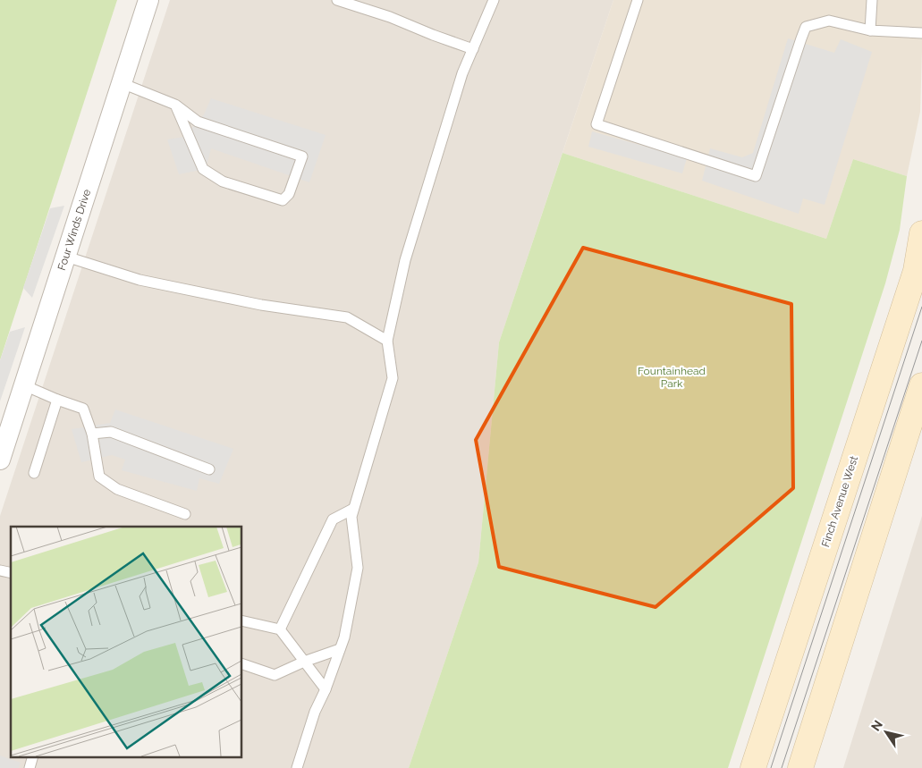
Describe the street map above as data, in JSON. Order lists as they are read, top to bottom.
{
  "streets": {
    "main road": ["Finch Avenue West"],
    "street": ["Four Winds Drive"]
  },
  "parks": ["Fountainhead Park"],
  "north": "top left"
}
